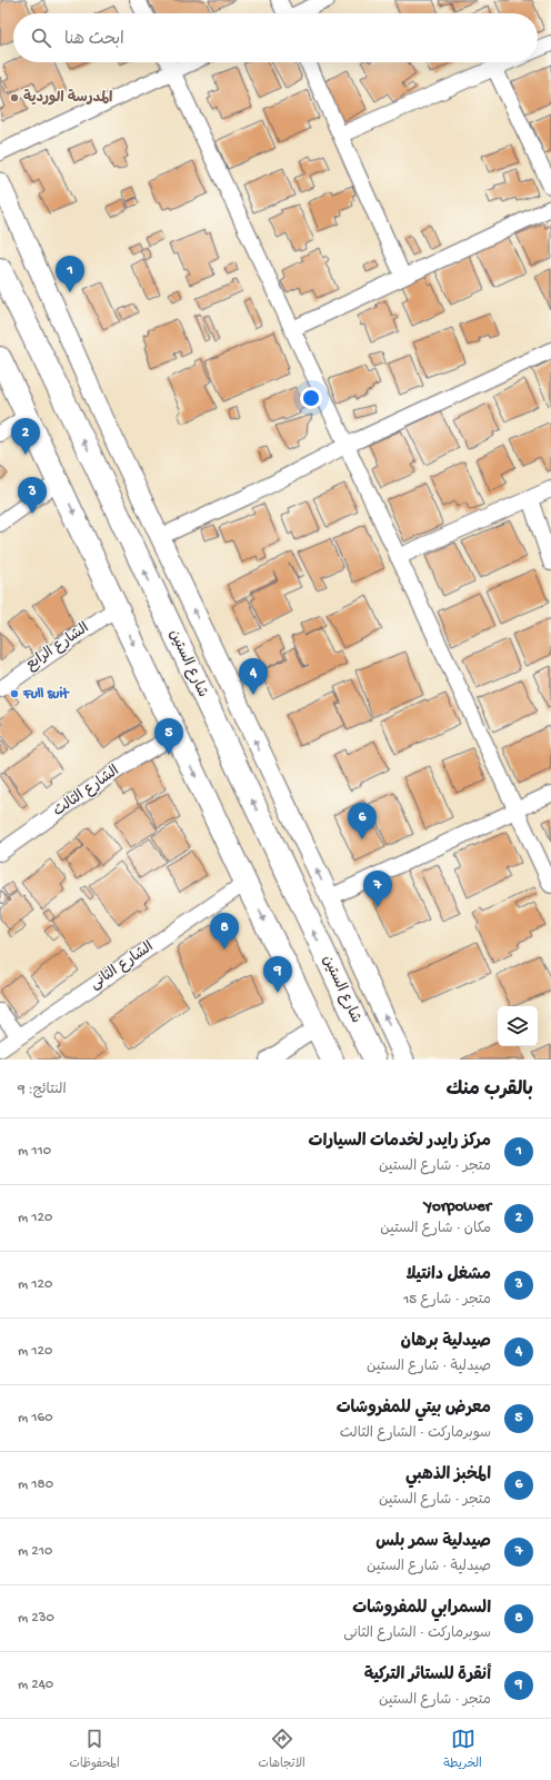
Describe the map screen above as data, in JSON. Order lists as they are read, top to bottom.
{
  "streets": {
    "main road": ["شارع الستين"],
    "street": ["الشارع الرابع", "الشارع الثالث", "الشارع الثانى"]
  },
  "places": ["المدرسة الوردية", "Full suit"],
  "page": {
    "search": "ابحث هنا",
    "pins": [
      "1",
      "2",
      "3",
      "4",
      "5",
      "6",
      "7",
      "8",
      "9"
    ],
    "heading": ["بالقرب منك", "النتائج: 9"],
    "list": [
      {
        "mark": "1",
        "name": "مركز رايدر لخدمات السيارات",
        "note": "متجر · شارع الستين",
        "value": "110 m"
      },
      {
        "mark": "2",
        "name": "Yorpower",
        "note": "مكان · شارع الستين",
        "value": "120 m"
      },
      {
        "mark": "3",
        "name": "مشغل دانتيلا",
        "note": "متجر · شارع 15",
        "value": "120 m"
      },
      {
        "mark": "4",
        "name": "صيدلية برهان",
        "note": "صيدلية · شارع الستين",
        "value": "120 m"
      },
      {
        "mark": "5",
        "name": "معرض بيتي للمفروشات",
        "note": "سوبرماركت · الشارع الثالث",
        "value": "160 m"
      },
      {
        "mark": "6",
        "name": "المخبز الذهبي",
        "note": "متجر · شارع الستين",
        "value": "180 m"
      },
      {
        "mark": "7",
        "name": "صيدلية سمر بلس",
        "note": "صيدلية · شارع الستين",
        "value": "210 m"
      },
      {
        "mark": "8",
        "name": "السمرابي للمفروشات",
        "note": "سوبرماركت · الشارع الثانى",
        "value": "230 m"
      },
      {
        "mark": "9",
        "name": "أنقرة للستائر التركية",
        "note": "متجر · شارع الستين",
        "value": "240 m"
      }
    ],
    "nav": ["الخريطة", "الاتجاهات", "المحفوظات"]
  }
}
